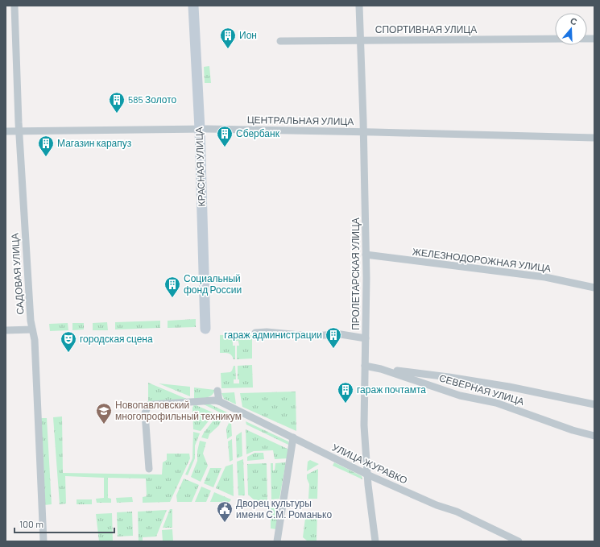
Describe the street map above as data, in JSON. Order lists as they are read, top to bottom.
{
  "streets": {
    "street": [
      "СПОРТИВНАЯ УЛИЦА",
      "ЦЕНТРАЛЬНАЯ УЛИЦА",
      "КРАСНАЯ УЛИЦА",
      "ЖЕЛЕЗНОДОРОЖНАЯ УЛИЦА",
      "САДОВАЯ УЛИЦА",
      "ПРОЛЕТАРСКАЯ УЛИЦА",
      "СЕВЕРНАЯ УЛИЦА",
      "УЛИЦА ЖУРАВКО"
    ]
  },
  "crossings": [
    ["СПОРТИВНАЯ УЛИЦА", "ПРОЛЕТАРСКАЯ УЛИЦА"],
    ["ЦЕНТРАЛЬНАЯ УЛИЦА", "КРАСНАЯ УЛИЦА"],
    ["ЦЕНТРАЛЬНАЯ УЛИЦА", "САДОВАЯ УЛИЦА"],
    ["ЦЕНТРАЛЬНАЯ УЛИЦА", "ПРОЛЕТАРСКАЯ УЛИЦА"],
    ["ЖЕЛЕЗНОДОРОЖНАЯ УЛИЦА", "ПРОЛЕТАРСКАЯ УЛИЦА"],
    ["ПРОЛЕТАРСКАЯ УЛИЦА", "СЕВЕРНАЯ УЛИЦА"],
    ["ПРОЛЕТАРСКАЯ УЛИЦА", "УЛИЦА ЖУРАВКО"]
  ],
  "places": {
    "building": [
      "Ион",
      "585 Золото",
      "Сбербанк",
      "Магазин карапуз",
      "Социальный фонд России",
      "гараж администрации",
      "гараж почтамта"
    ],
    "theatre": ["городская сцена"],
    "school or university": ["Новопавловский многопрофильный техникум"],
    "public building": ["Дворец культуры имени С.М. Романько"]
  },
  "scale_bar": "100 m",
  "north": "top"
}
